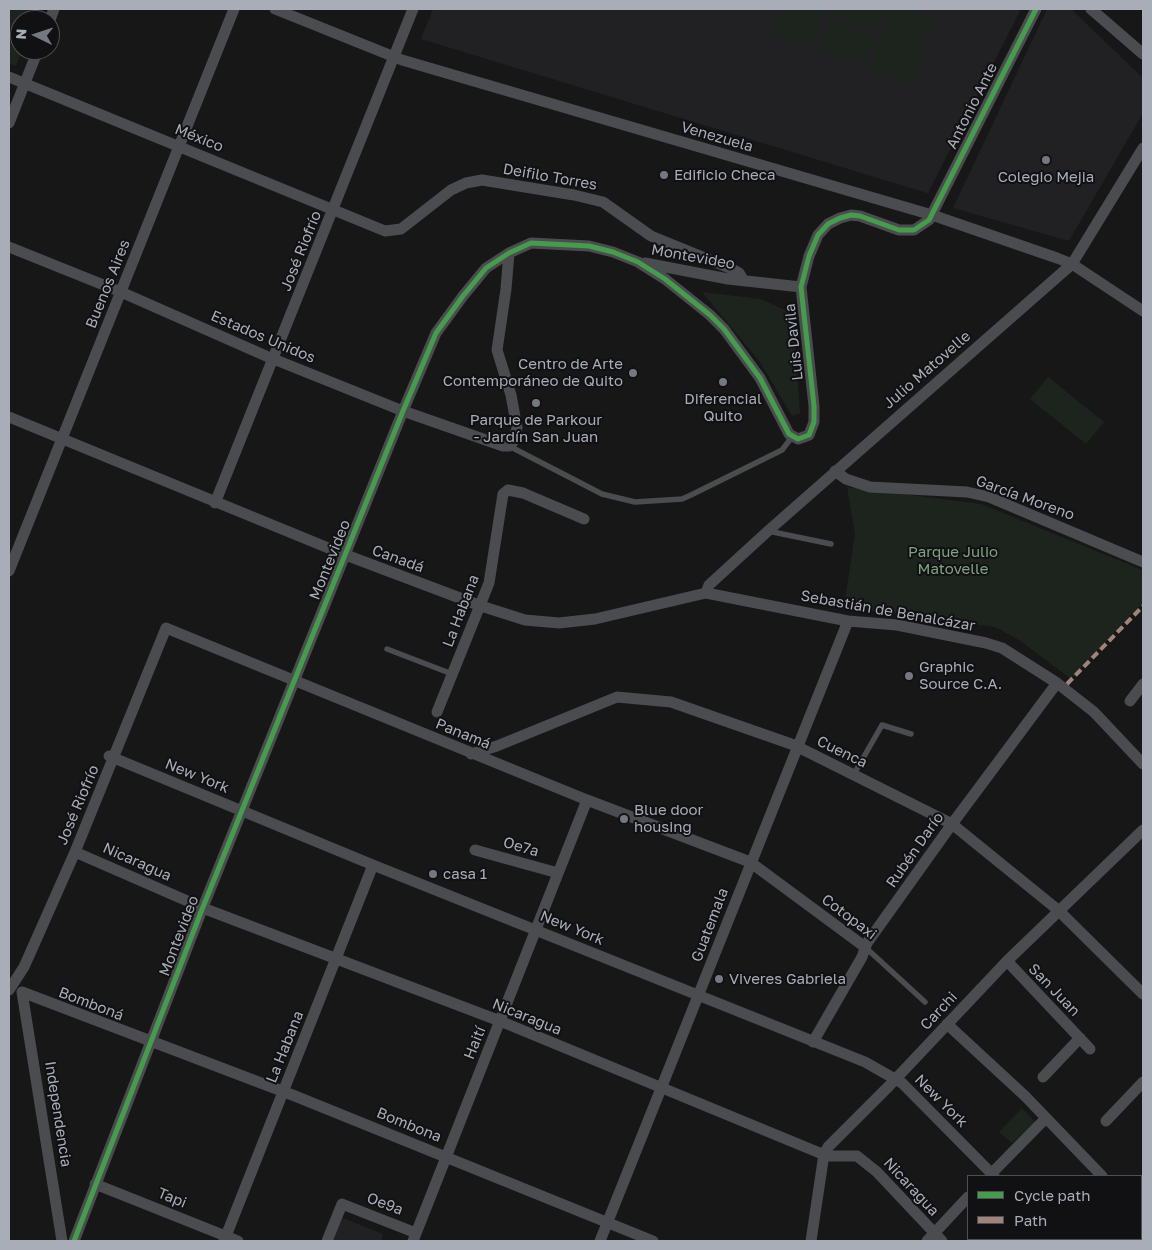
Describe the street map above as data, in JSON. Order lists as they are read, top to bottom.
{
  "streets": {
    "street": [
      "Antonio Ante",
      "Venezuela",
      "México",
      "Deifilo Torres",
      "José Riofrío",
      "Montevideo",
      "Buenos Aires",
      "Estados Unidos",
      "Luis Davila",
      "Julio Matovelle",
      "García Moreno",
      "Canadá",
      "La Habana",
      "Sebastián de Benalcázar",
      "Panamá",
      "Cuenca",
      "New York",
      "Oe7a",
      "Rubén Darío",
      "Nicaragua",
      "Cotopaxi",
      "Guatemala",
      "San Juan",
      "Bomboná",
      "Carchi",
      "Haití",
      "Independencia",
      "Bombona",
      "Tapi",
      "Oe9a"
    ]
  },
  "crossings": [
    ["Antonio Ante", "Venezuela"],
    ["Antonio Ante", "Luis Davila"],
    ["Venezuela", "José Riofrío"],
    ["Venezuela", "Luis Davila"],
    ["Venezuela", "Julio Matovelle"],
    ["México", "Deifilo Torres"],
    ["México", "José Riofrío"],
    ["México", "Buenos Aires"],
    ["Deifilo Torres", "Montevideo"],
    ["José Riofrío", "Estados Unidos"],
    ["José Riofrío", "Canadá"],
    ["José Riofrío", "Panamá"],
    ["José Riofrío", "New York"],
    ["José Riofrío", "Nicaragua"],
    ["Montevideo", "Estados Unidos"],
    ["Montevideo", "Luis Davila"],
    ["Montevideo", "Canadá"],
    ["Montevideo", "Panamá"],
    ["Montevideo", "New York"],
    ["Montevideo", "Nicaragua"],
    ["Montevideo", "Bomboná"],
    ["Montevideo", "Bombona"],
    ["Montevideo", "Tapi"],
    ["Buenos Aires", "Estados Unidos"],
    ["Buenos Aires", "Canadá"],
    ["Julio Matovelle", "García Moreno"],
    ["Julio Matovelle", "Canadá"],
    ["Julio Matovelle", "Sebastián de Benalcázar"],
    ["Canadá", "La Habana"],
    ["Canadá", "Sebastián de Benalcázar"],
    ["La Habana", "New York"],
    ["La Habana", "Nicaragua"],
    ["La Habana", "Bombona"],
    ["La Habana", "Tapi"],
    ["Sebastián de Benalcázar", "Rubén Darío"],
    ["Sebastián de Benalcázar", "Guatemala"],
    ["Panamá", "Cuenca"],
    ["Panamá", "Cotopaxi"],
    ["Panamá", "Guatemala"],
    ["Panamá", "Haití"],
    ["Cuenca", "Rubén Darío"],
    ["Cuenca", "Guatemala"],
    ["Cuenca", "Carchi"],
    ["New York", "Rubén Darío"],
    ["New York", "Guatemala"],
    ["New York", "Carchi"],
    ["New York", "Haití"],
    ["Oe7a", "Haití"],
    ["Rubén Darío", "Cotopaxi"],
    ["Nicaragua", "Guatemala"],
    ["Nicaragua", "Carchi"],
    ["Nicaragua", "Haití"],
    ["Cotopaxi", "Guatemala"],
    ["Guatemala", "Bombona"],
    ["San Juan", "Carchi"],
    ["Bomboná", "Independencia"],
    ["Bomboná", "Bombona"],
    ["Haití", "Bombona"],
    ["Haití", "Oe9a"]
  ],
  "parks": ["Parque Julio Matovelle"],
  "places": [
    "Colegio Mejia",
    "Edificio Checa",
    "Centro de Arte Contemporáneo de Quito",
    "Diferencial Quito",
    "Parque de Parkour - Jardín San Juan",
    "Graphic Source C.A.",
    "Blue door housing",
    "casa 1",
    "Viveres Gabriela"
  ],
  "legend": ["Cycle path", "Path"],
  "north": "left"
}
